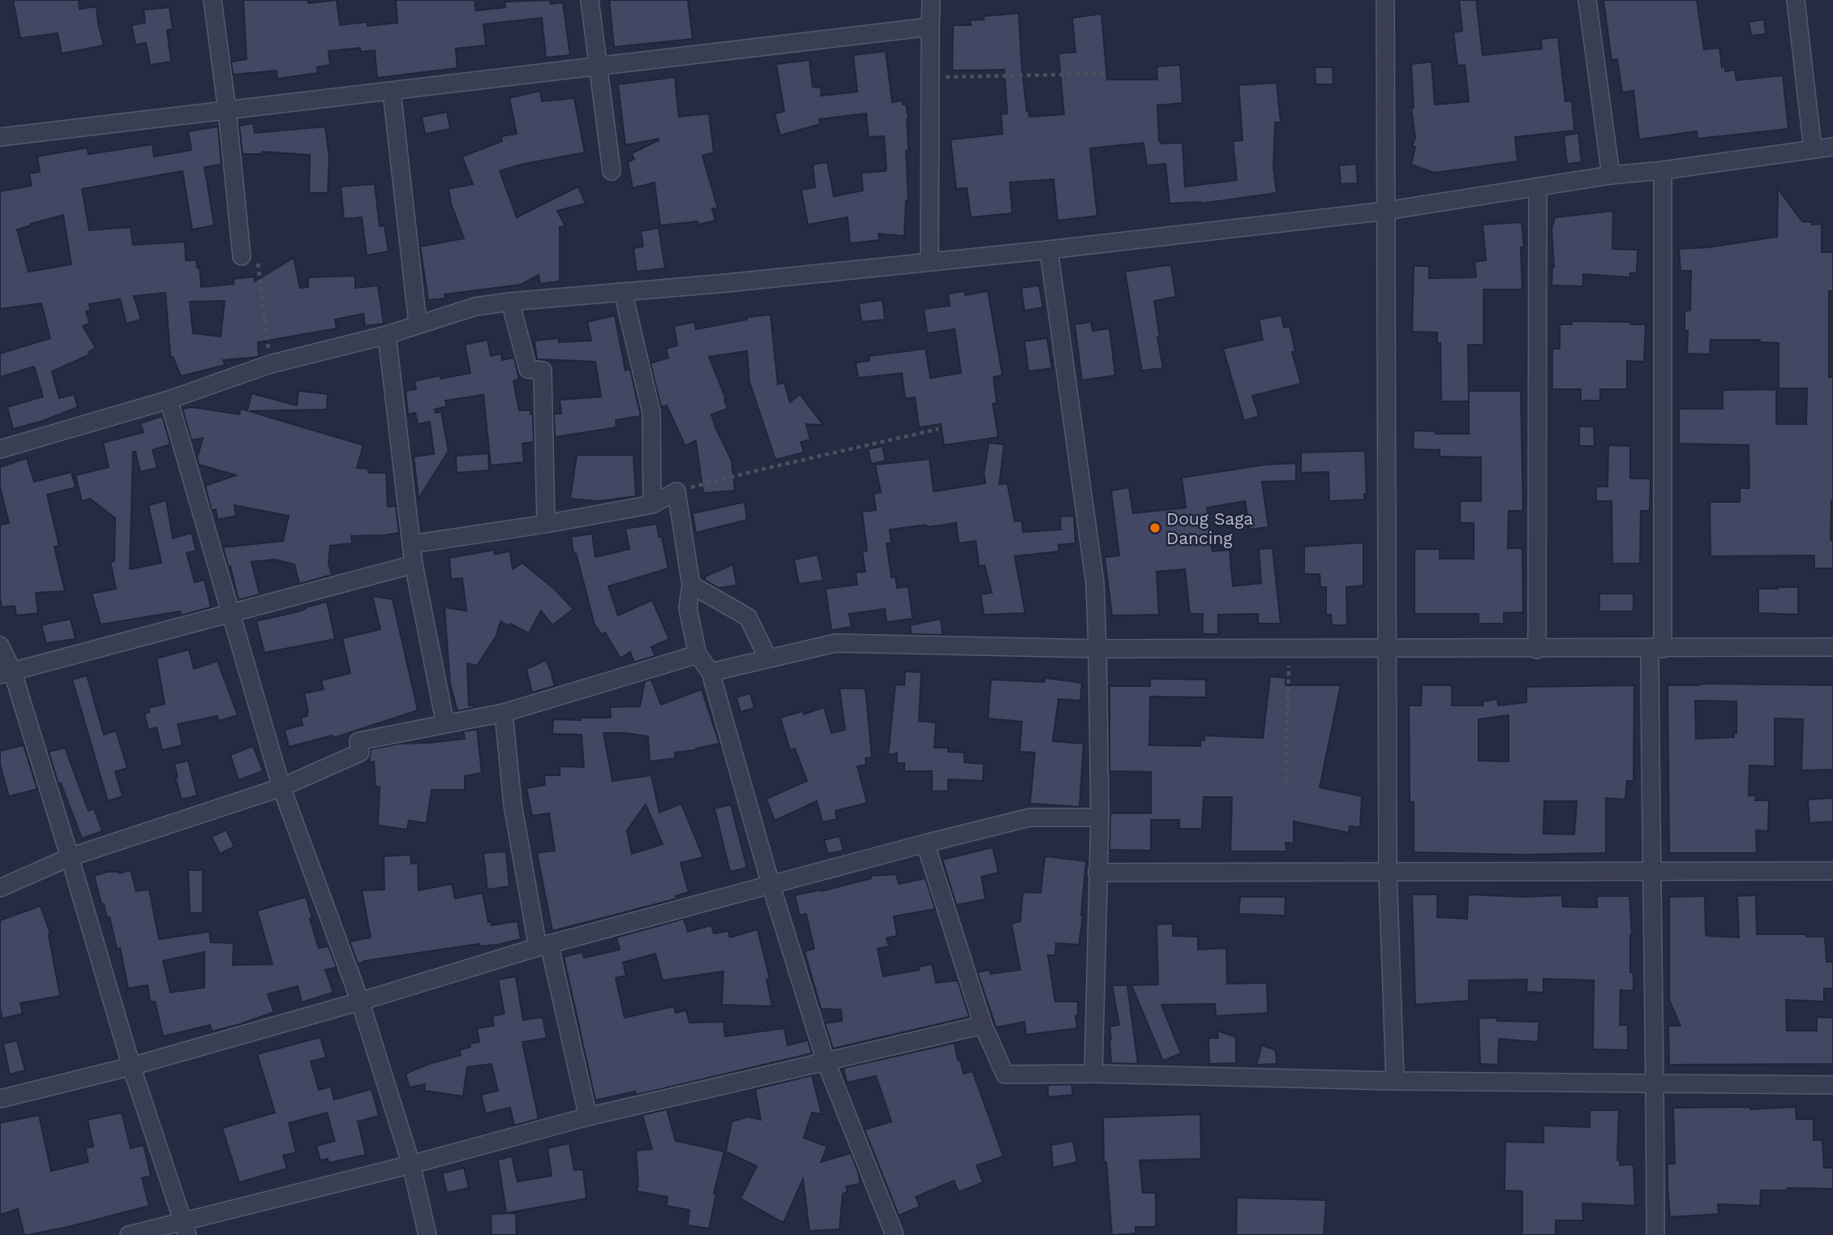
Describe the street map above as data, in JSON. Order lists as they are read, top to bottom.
{
  "places": ["Doug Saga Dancing"]
}
